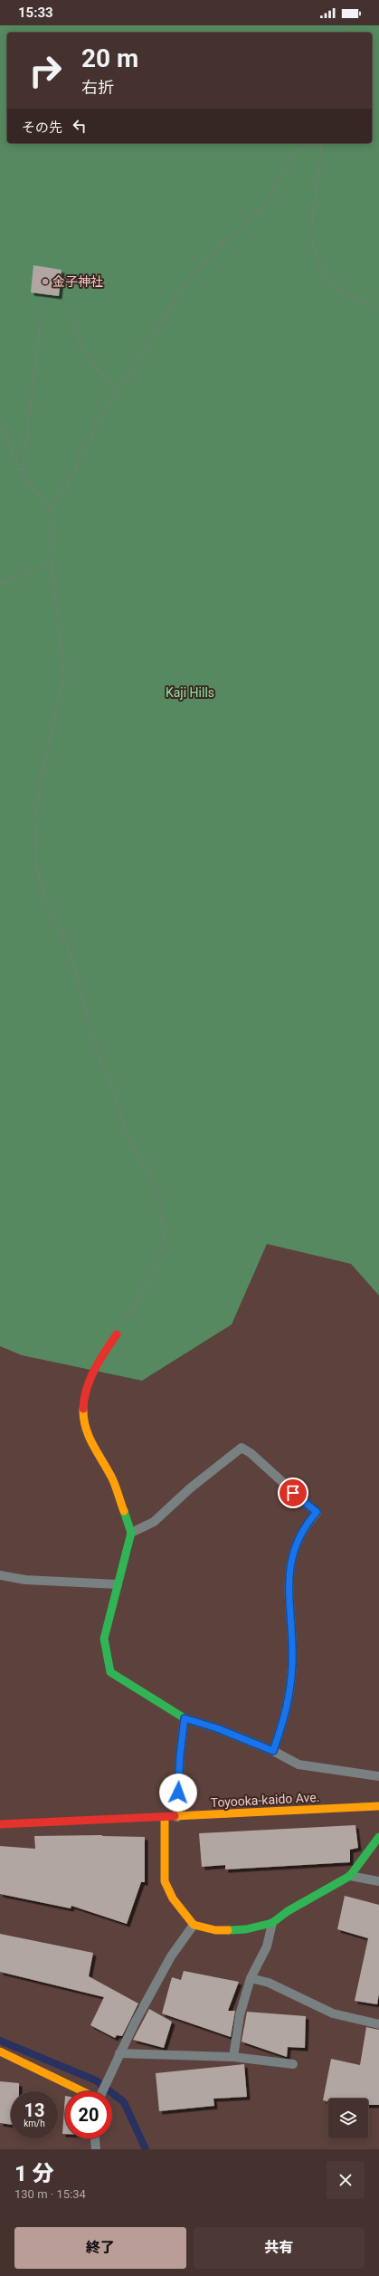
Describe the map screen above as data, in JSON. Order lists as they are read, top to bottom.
{
  "streets": {
    "street": ["Toyooka-kaido Ave."]
  },
  "parks": ["Kaji Hills"],
  "places": ["金子神社"],
  "page": {
    "status": "15:33",
    "turn": ["20 m", "右折"],
    "then": "その先",
    "speed": "13 km/h",
    "limit": "20",
    "heading": ["1 分", "130 m · 15:34"],
    "buttons": ["終了", "共有"]
  }
}
